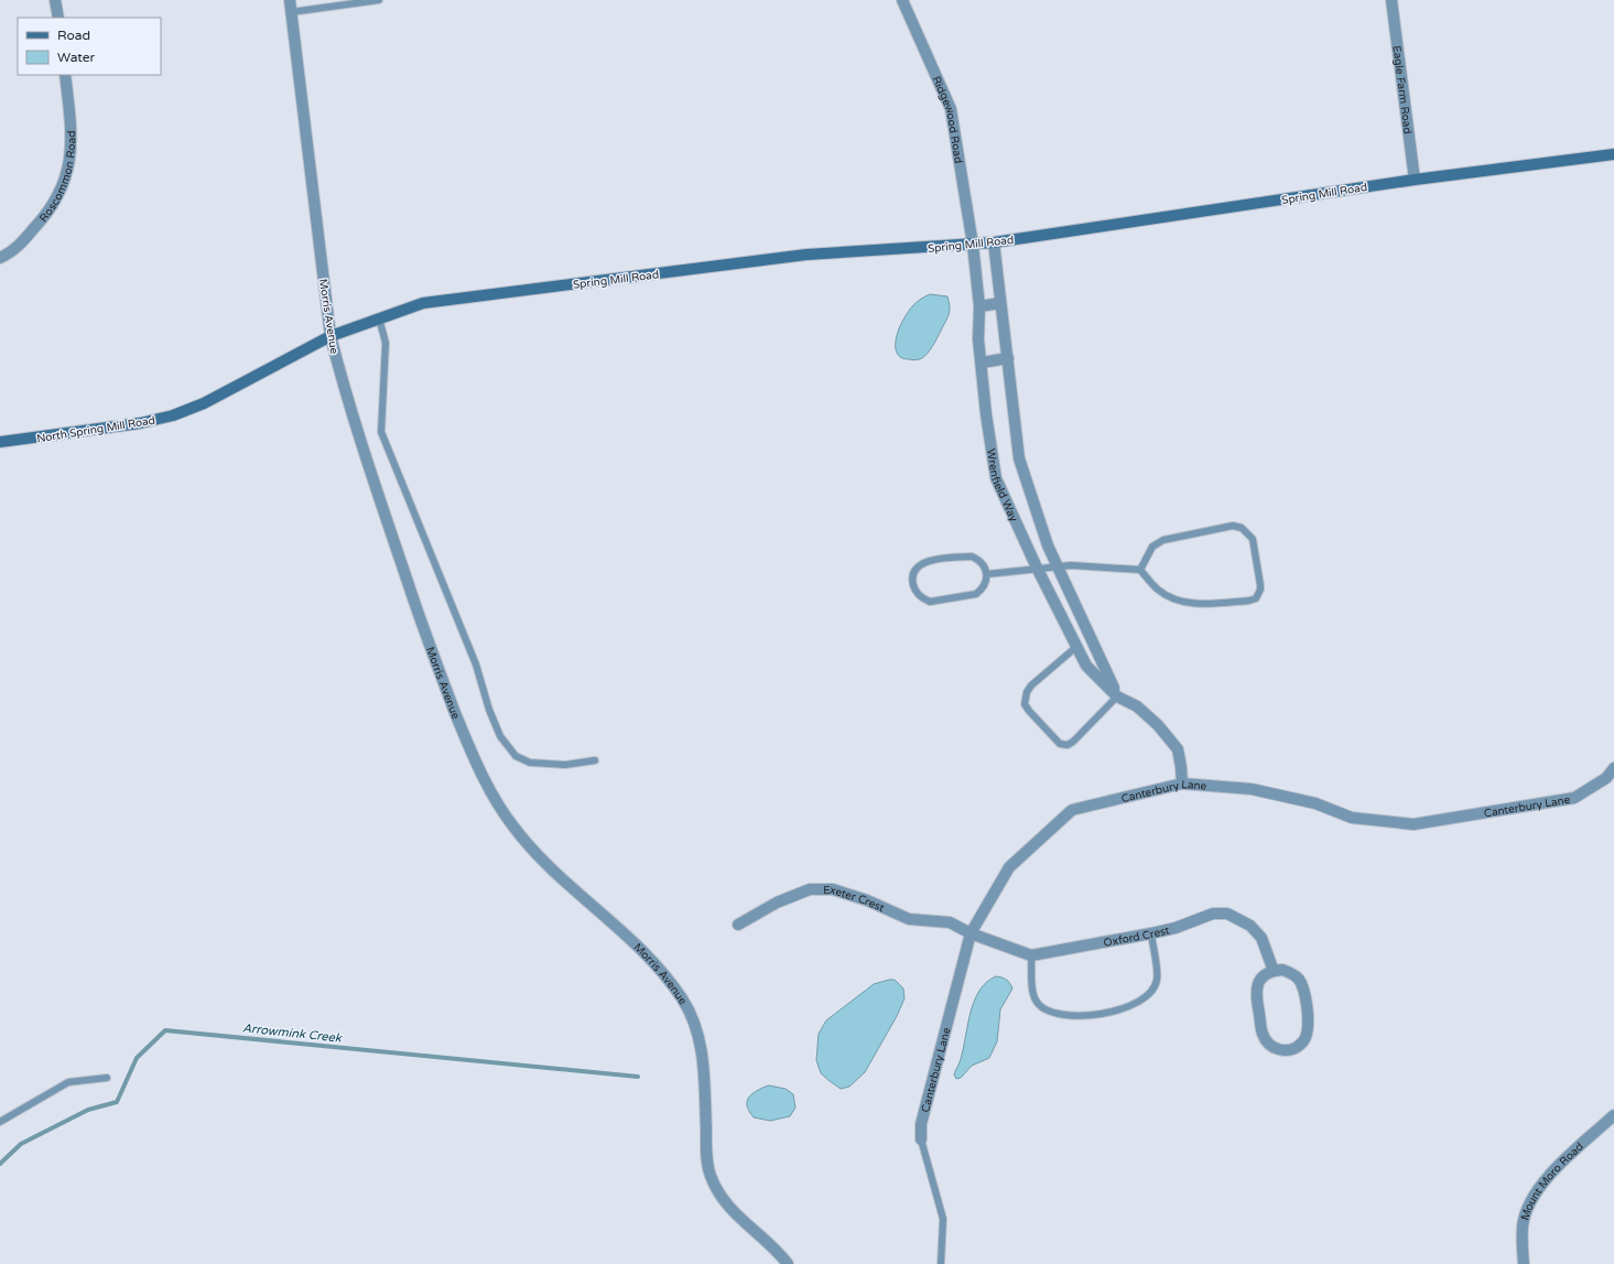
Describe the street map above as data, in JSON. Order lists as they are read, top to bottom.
{
  "streets": {
    "main road": ["Spring Mill Road", "North Spring Mill Road"],
    "street": [
      "Eagle Farm Road",
      "Ridgewood Road",
      "Roscommon Road",
      "Morris Avenue",
      "Wrenfield Way",
      "Canterbury Lane",
      "Exeter Crest",
      "Oxford Crest",
      "Mount Moro Road"
    ]
  },
  "crossings": [
    ["Eagle Farm Road", "Spring Mill Road"],
    ["Ridgewood Road", "Spring Mill Road"],
    ["Ridgewood Road", "Wrenfield Way"],
    ["Spring Mill Road", "Morris Avenue"],
    ["Spring Mill Road", "North Spring Mill Road"],
    ["Spring Mill Road", "Wrenfield Way"],
    ["Morris Avenue", "North Spring Mill Road"],
    ["Wrenfield Way", "Canterbury Lane"],
    ["Canterbury Lane", "Exeter Crest"]
  ],
  "water": ["Arrowmink Creek"],
  "legend": ["Road", "Water"]
}
